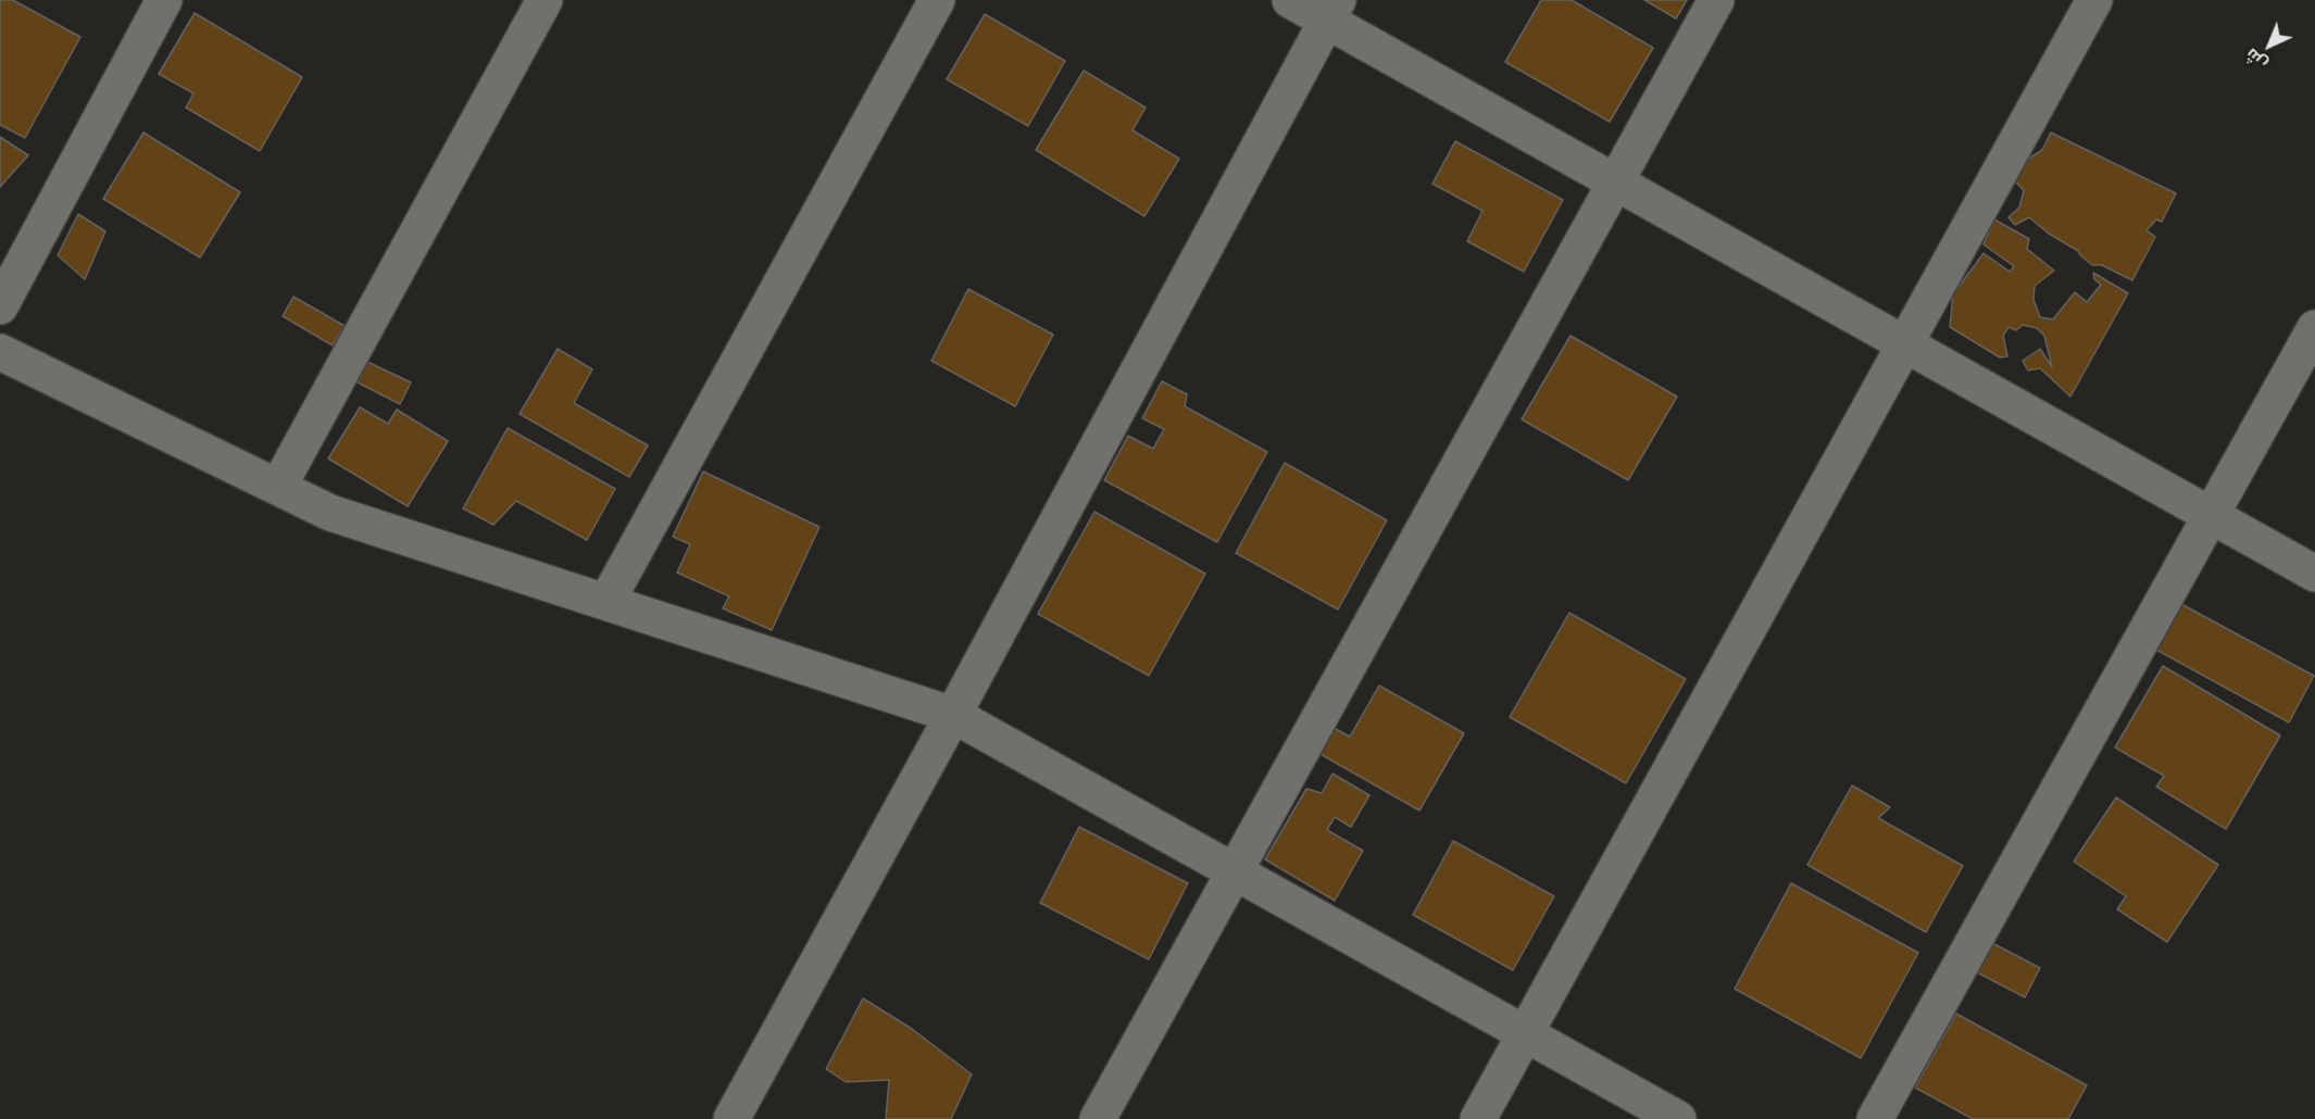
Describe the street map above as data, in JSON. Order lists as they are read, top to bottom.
{
  "north": "bottom left"
}
